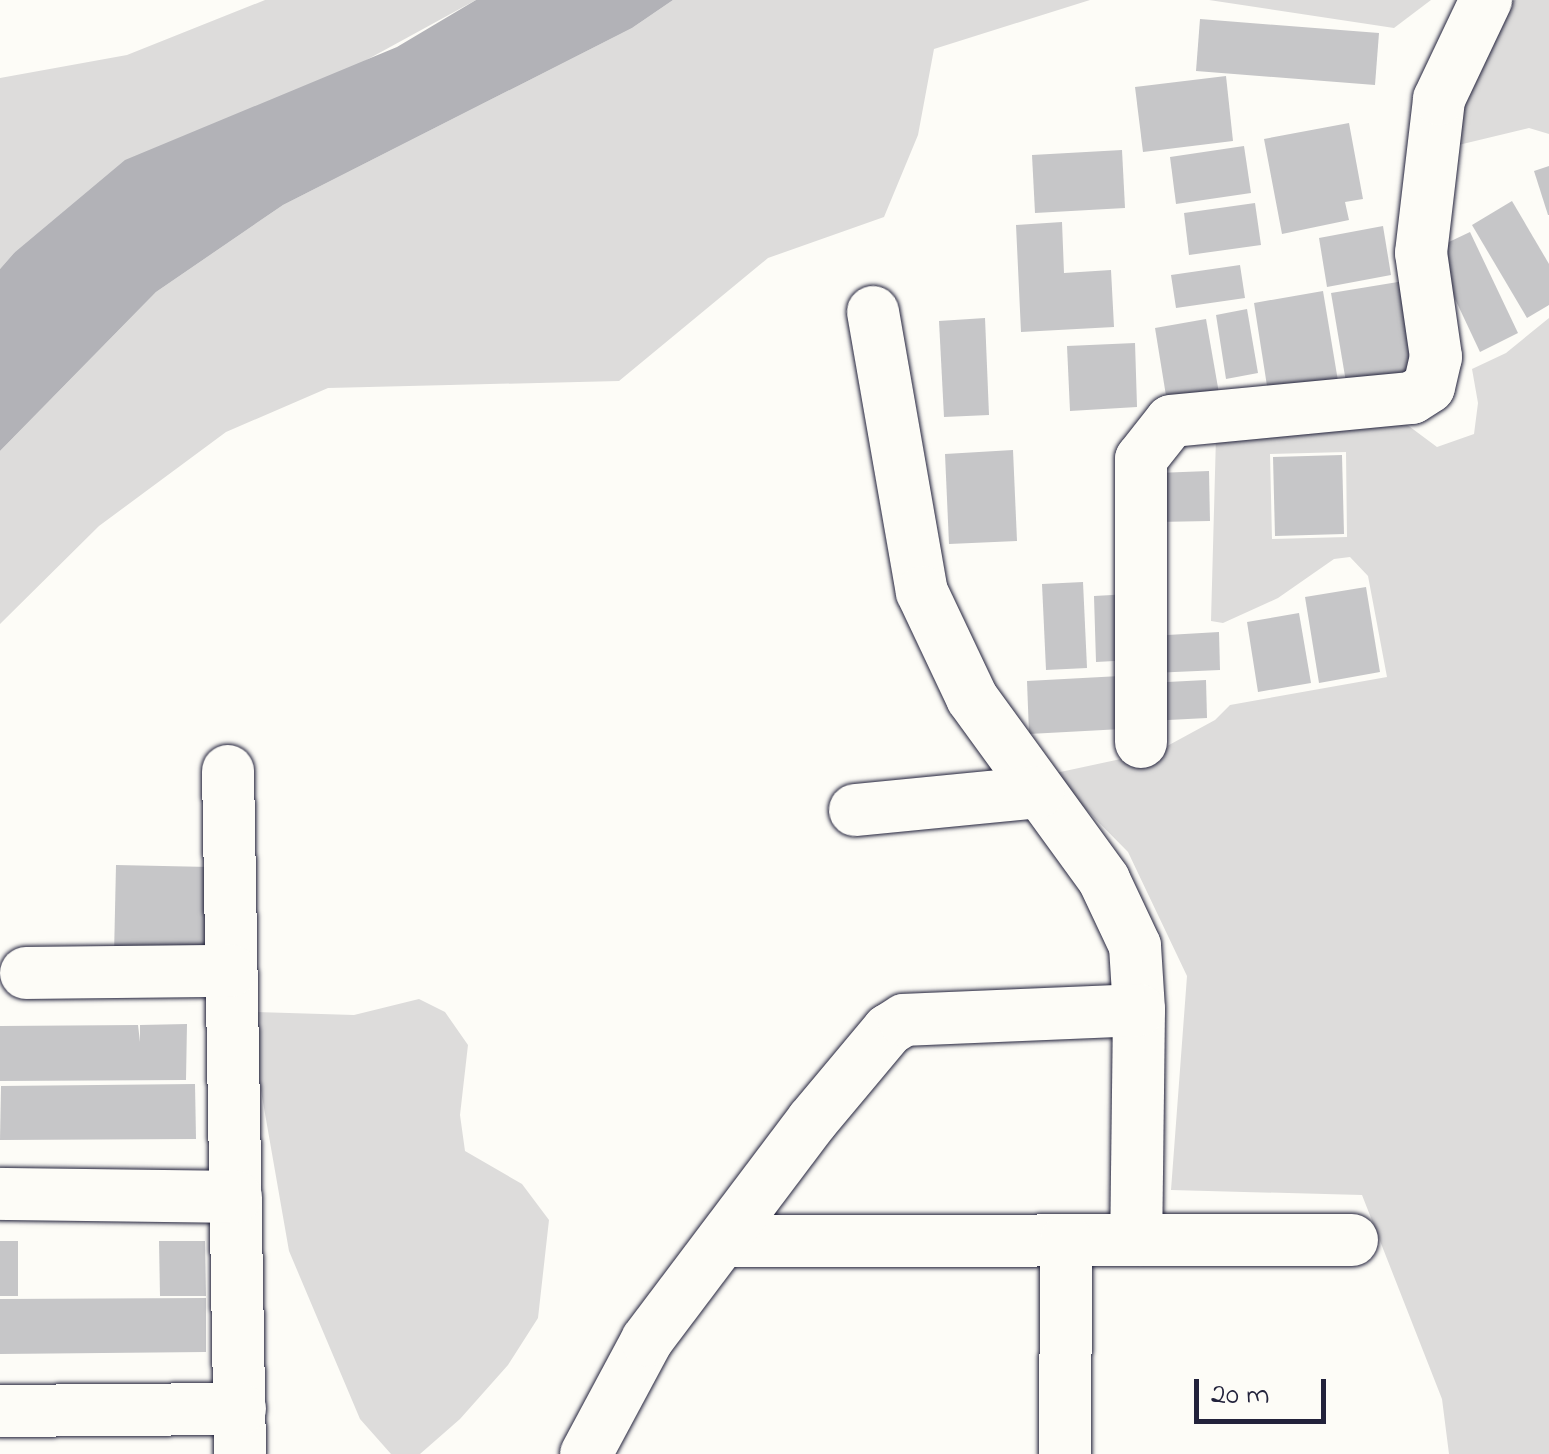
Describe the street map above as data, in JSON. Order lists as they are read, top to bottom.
{
  "scale_bar": "20 m"
}
